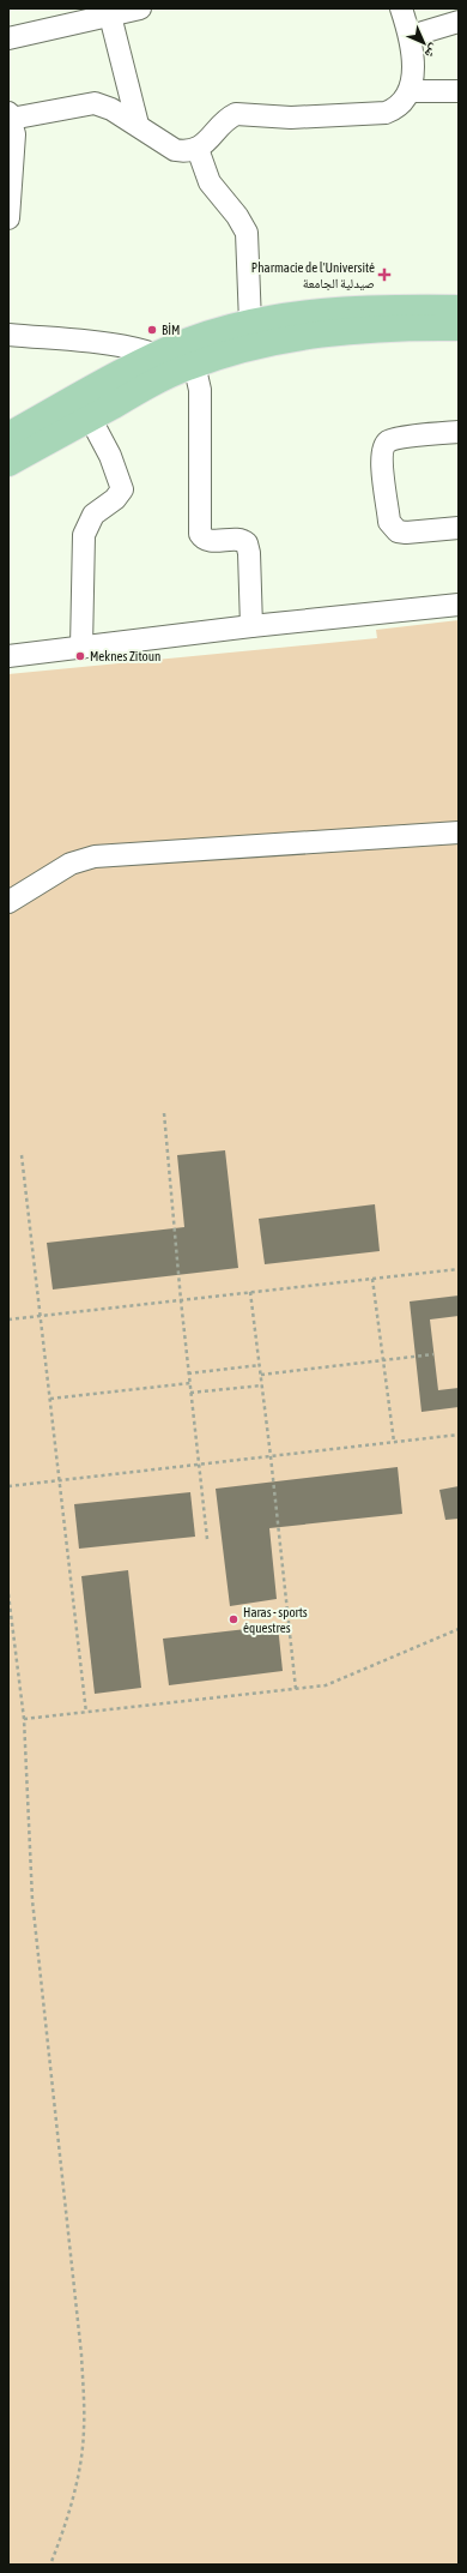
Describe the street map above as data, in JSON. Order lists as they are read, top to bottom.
{
  "places": {
    "health": ["Pharmacie de l'Université صيدلية الجامعة"],
    "other": ["BİM", "Meknes Zitoun", "Haras - sports équestres"]
  },
  "north": "bottom right"
}
